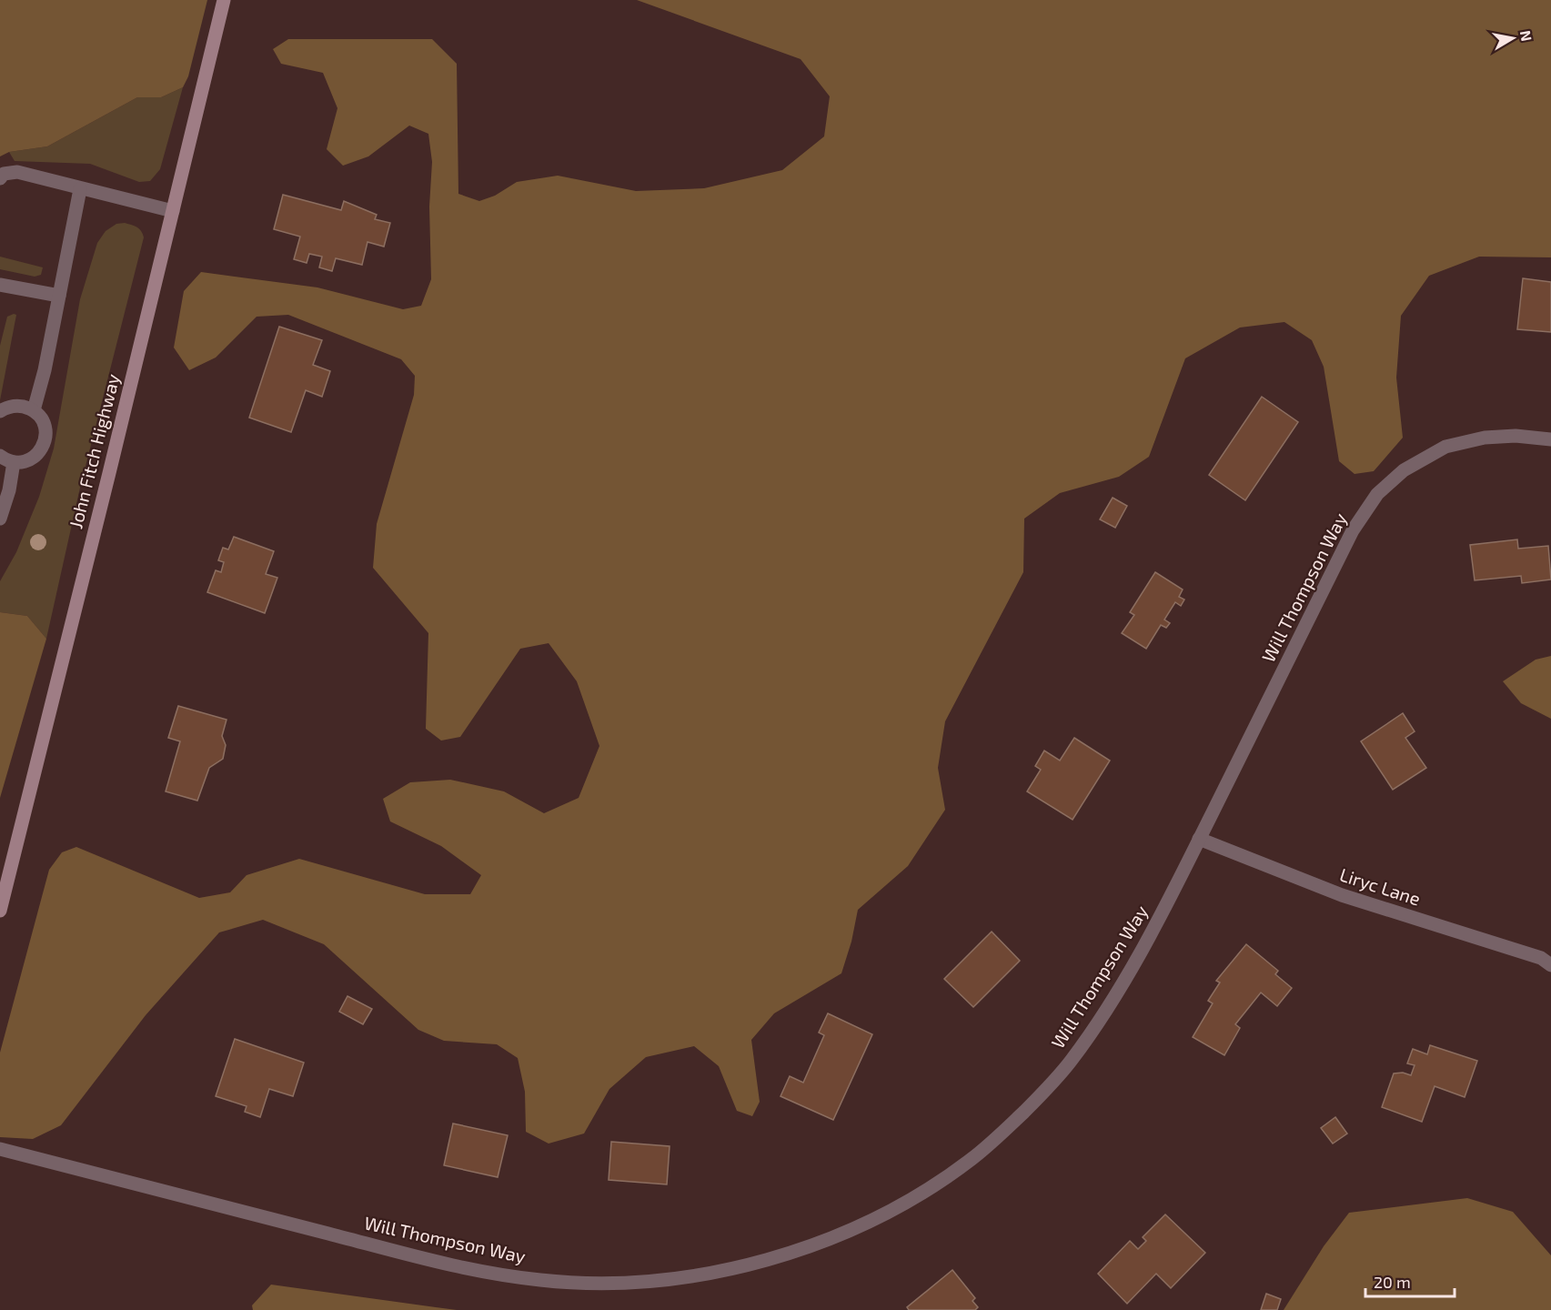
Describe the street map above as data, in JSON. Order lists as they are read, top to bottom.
{
  "streets": {
    "main road": ["John Fitch Highway"],
    "street": ["Will Thompson Way", "Liryc Lane"]
  },
  "crossings": [
    ["Will Thompson Way", "Liryc Lane"]
  ],
  "scale_bar": "20 m",
  "north": "right"
}
